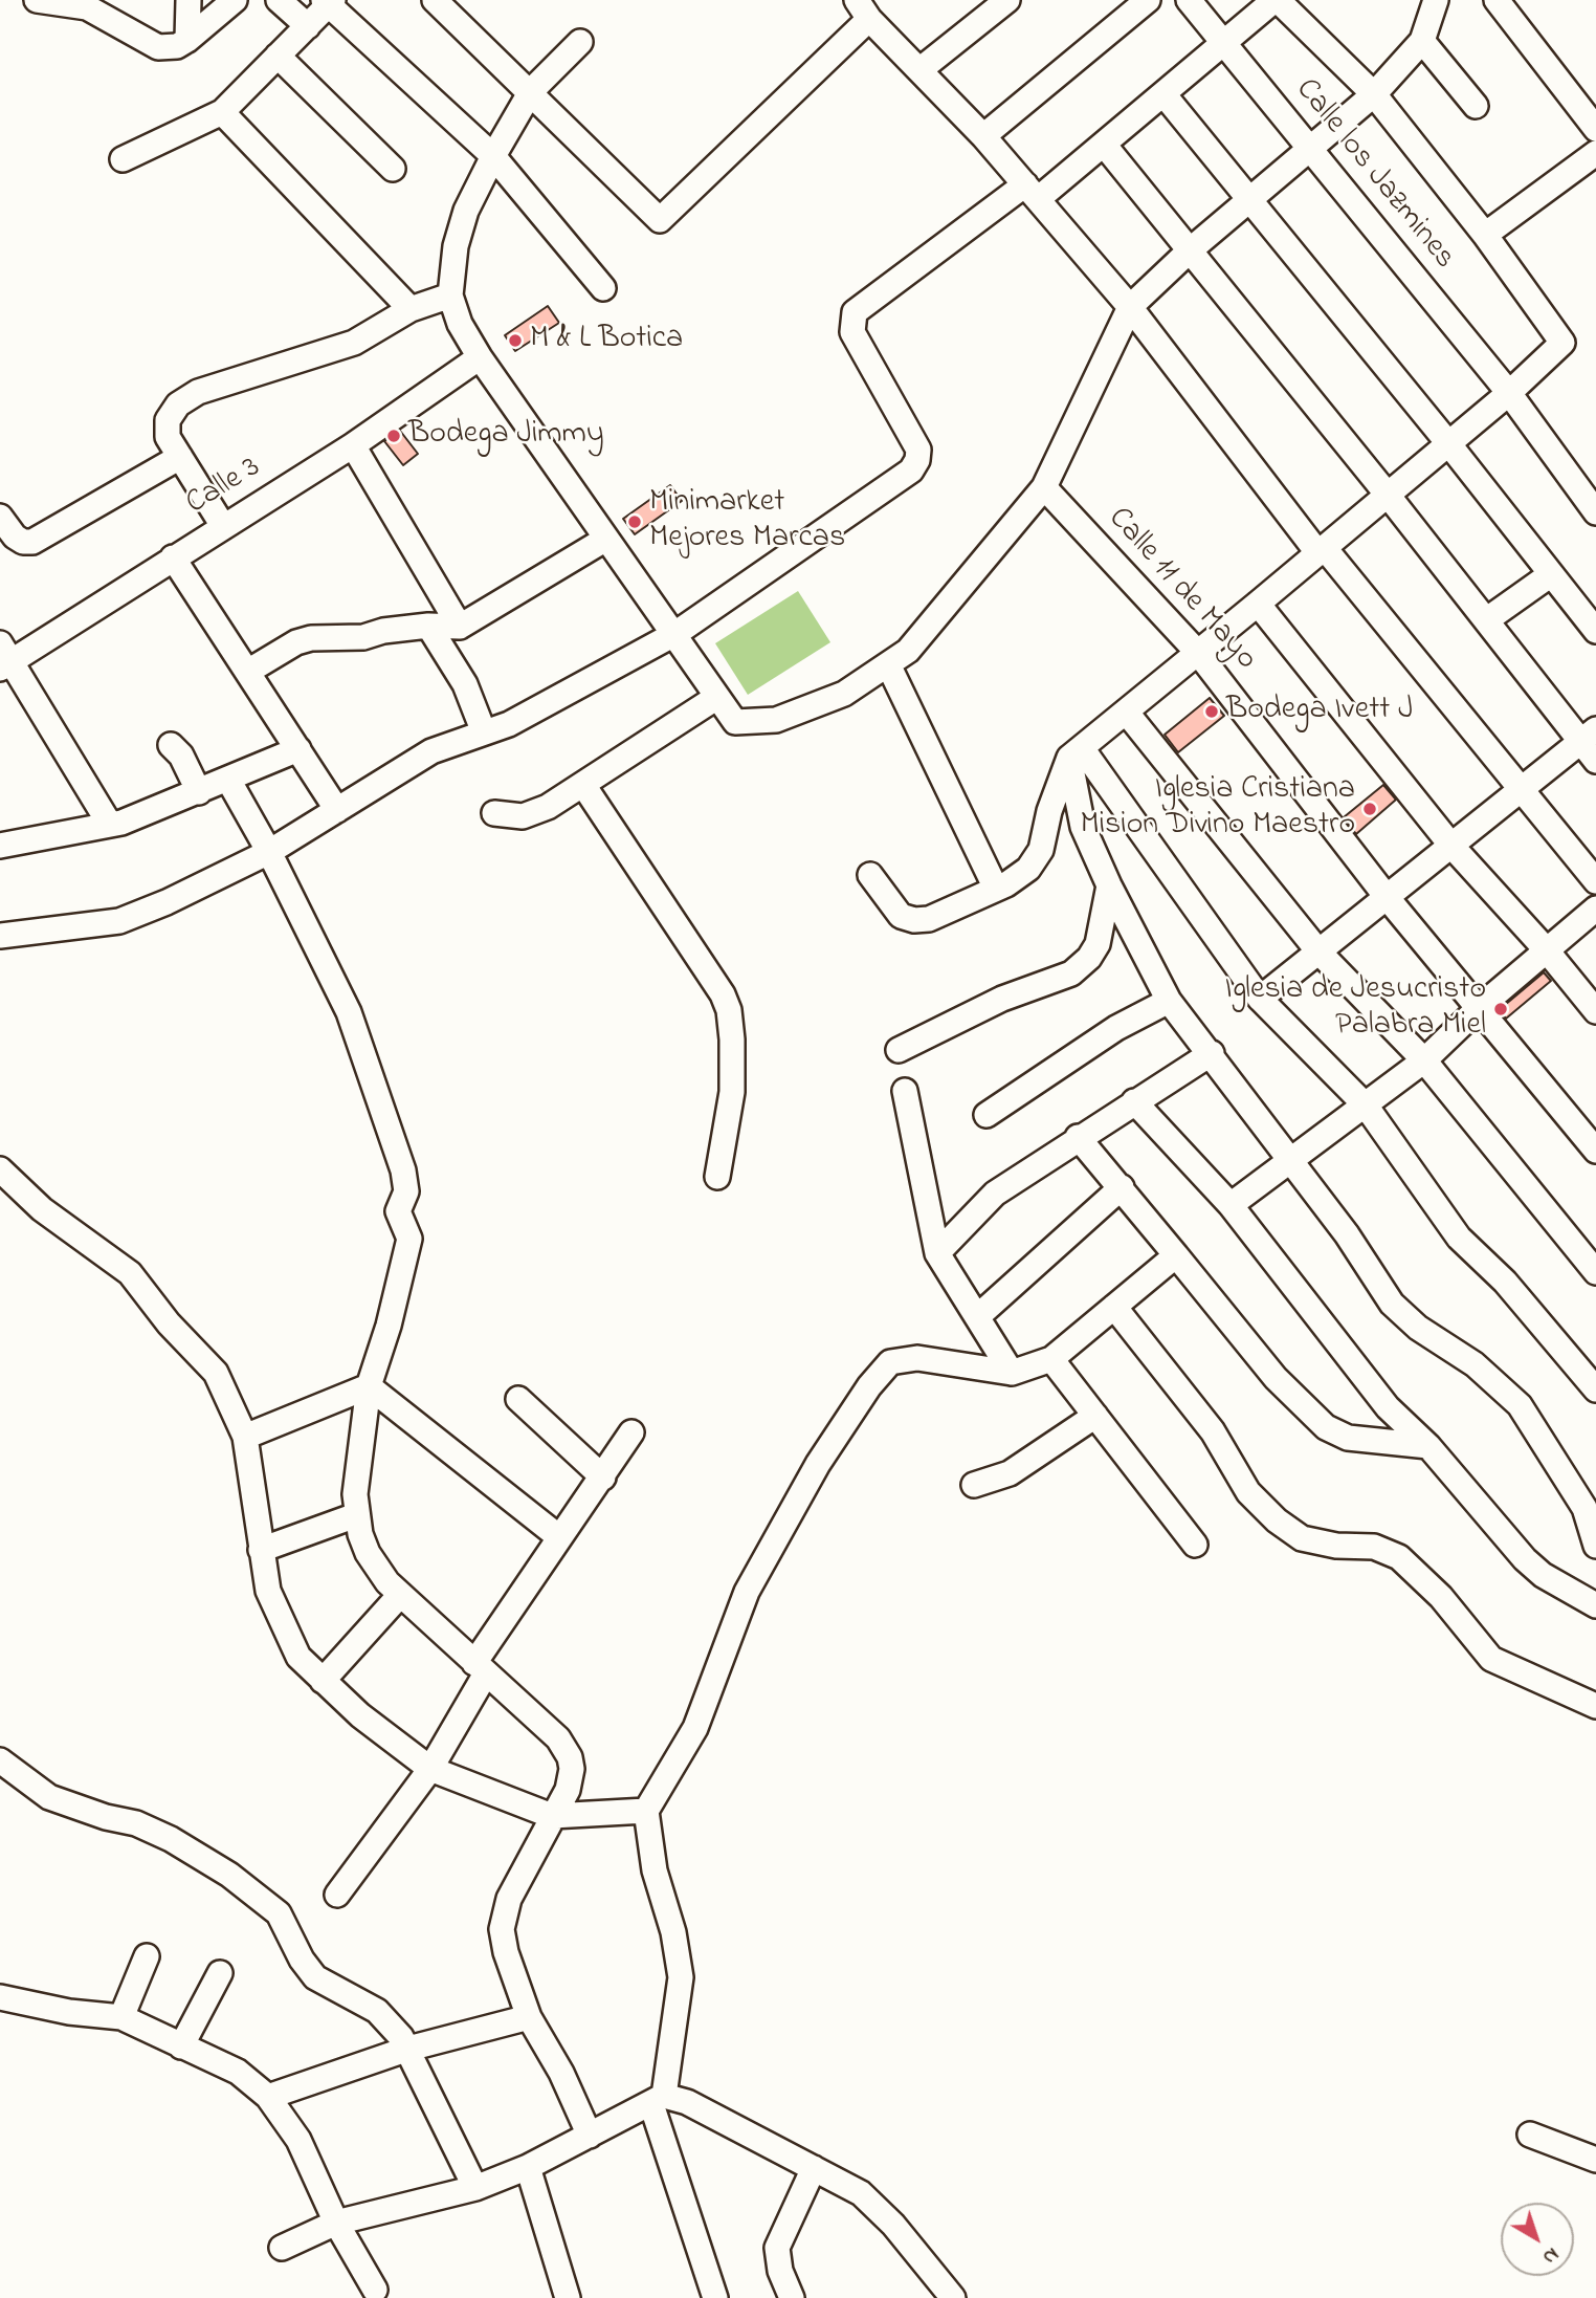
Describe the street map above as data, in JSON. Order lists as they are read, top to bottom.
{
  "streets": {
    "street": ["Calle los Jazmines", "Calle 3", "Calle 11 de Mayo"]
  },
  "places": [
    "M & L Botica",
    "Bodega Jimmy",
    "Minimarket Mejores Marcas",
    "Bodega Ivett J",
    "Iglesia Cristiana Mision Divino Maestro",
    "Iglesia de Jesucristo Palabra Miel"
  ],
  "north": "bottom right"
}
